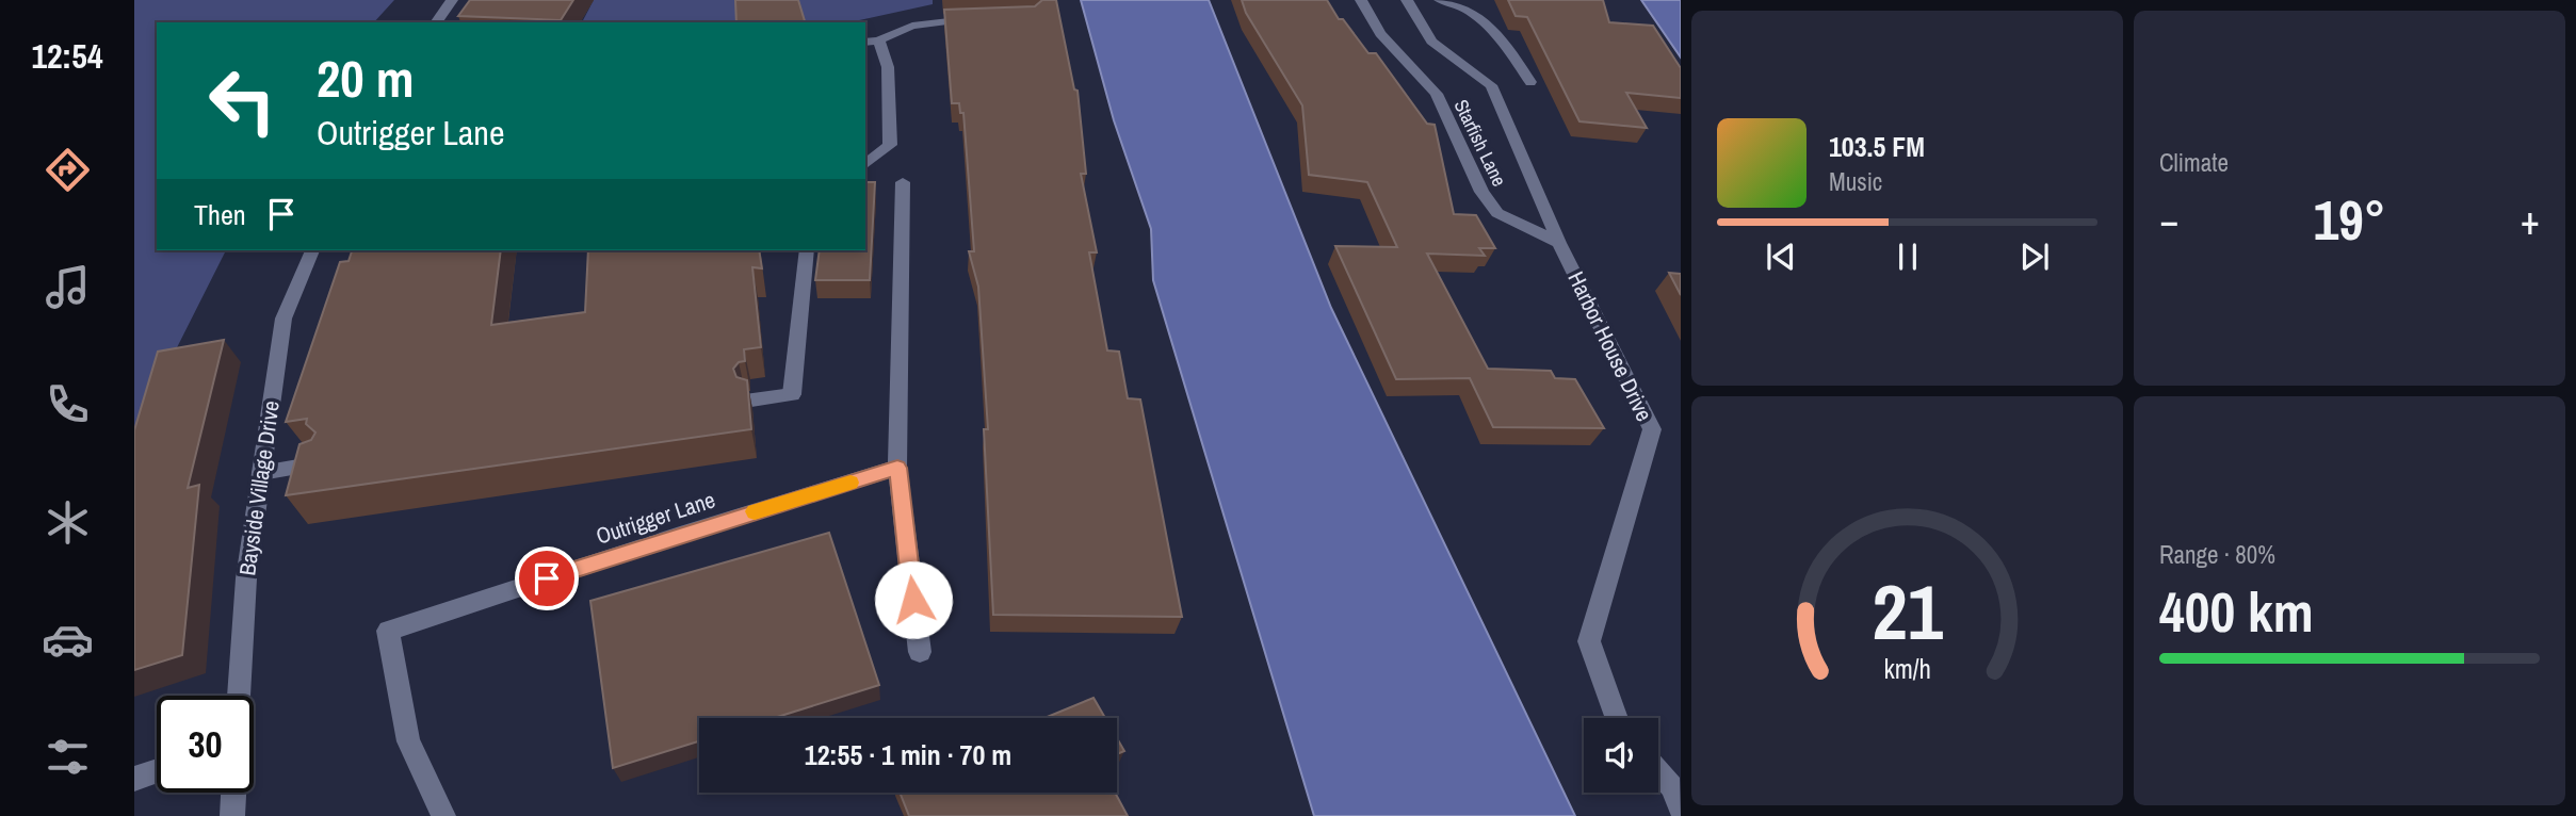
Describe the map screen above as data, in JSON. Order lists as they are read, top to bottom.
{
  "streets": {
    "street": [
      "Starfish Lane",
      "Harbor House Drive",
      "Bayside Village Drive",
      "Outrigger Lane"
    ]
  },
  "crossings": [
    ["Starfish Lane", "Harbor House Drive"]
  ],
  "page": {
    "tabs": "12:54",
    "tile": [
      "Climate",
      ["Range · 80%", "400 km"]
    ],
    "turn": ["20 m", "Outrigger Lane"],
    "song": ["103.5 FM", "Music"],
    "then": "Then",
    "heat": ["−", "19°", "+"],
    "limit": "30",
    "trip": "12:55 · 1 min · 70 m",
    "gauge": ["21", "km/h"]
  }
}
